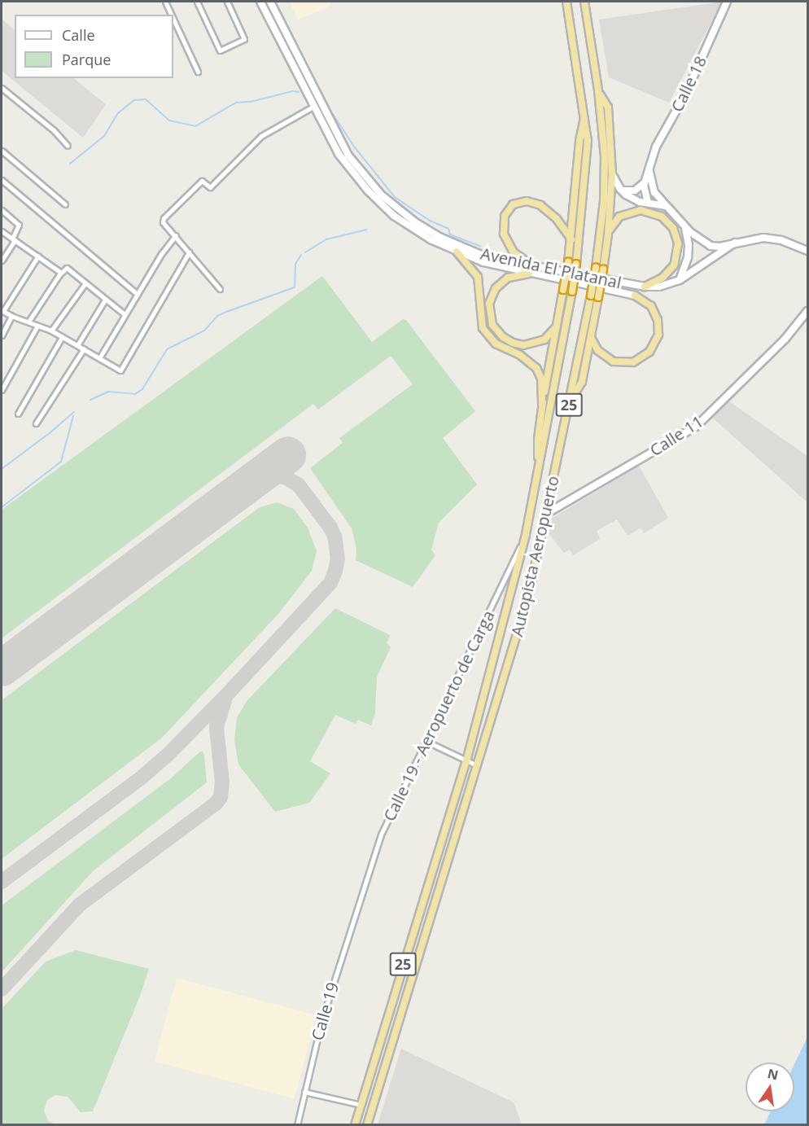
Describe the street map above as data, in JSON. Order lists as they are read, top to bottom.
{
  "streets": {
    "highway": ["25", "Autopista Aeropuerto"],
    "main road": ["Calle 18", "Avenida El Platanal", "Calle 11"],
    "street": ["Calle 19 - Aeropuerto de Carga", "Calle 19"]
  },
  "crossings": [
    ["Calle 18", "Avenida El Platanal"],
    ["Calle 11", "Autopista Aeropuerto"],
    ["Autopista Aeropuerto", "Calle 19 - Aeropuerto de Carga"],
    ["Calle 19 - Aeropuerto de Carga", "Calle 19"]
  ],
  "legend": ["Calle", "Parque"],
  "north": "top"
}
